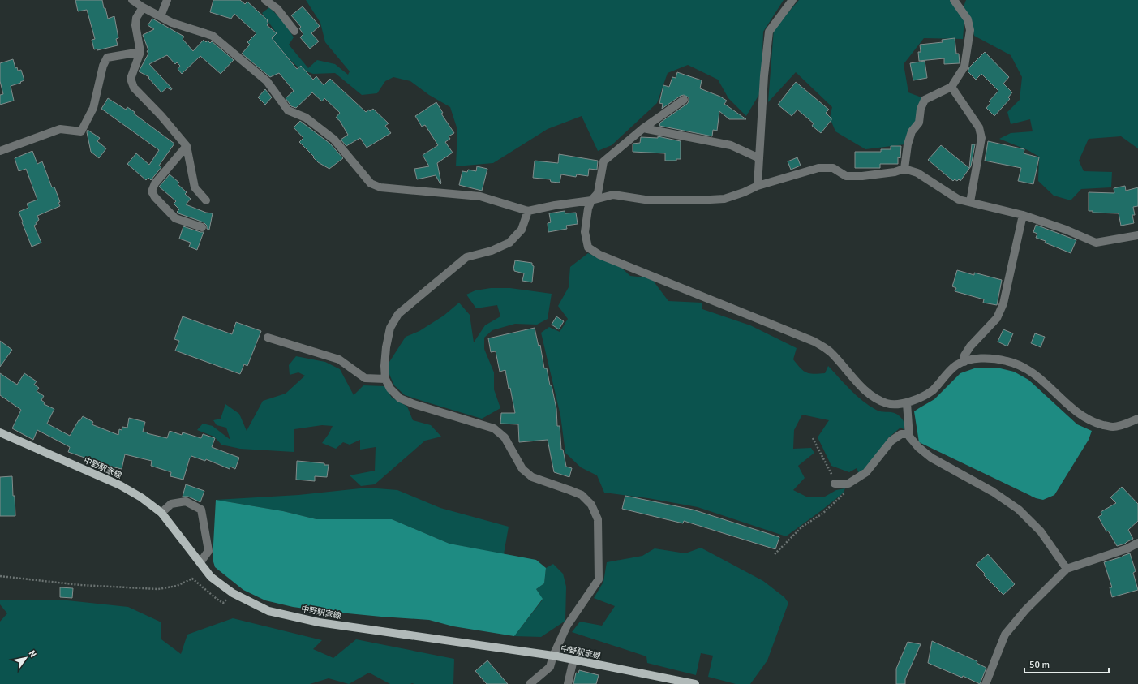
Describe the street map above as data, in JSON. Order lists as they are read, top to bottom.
{
  "streets": {
    "main road": ["中野駅家線"]
  },
  "scale_bar": "50 m",
  "north": "top right"
}
